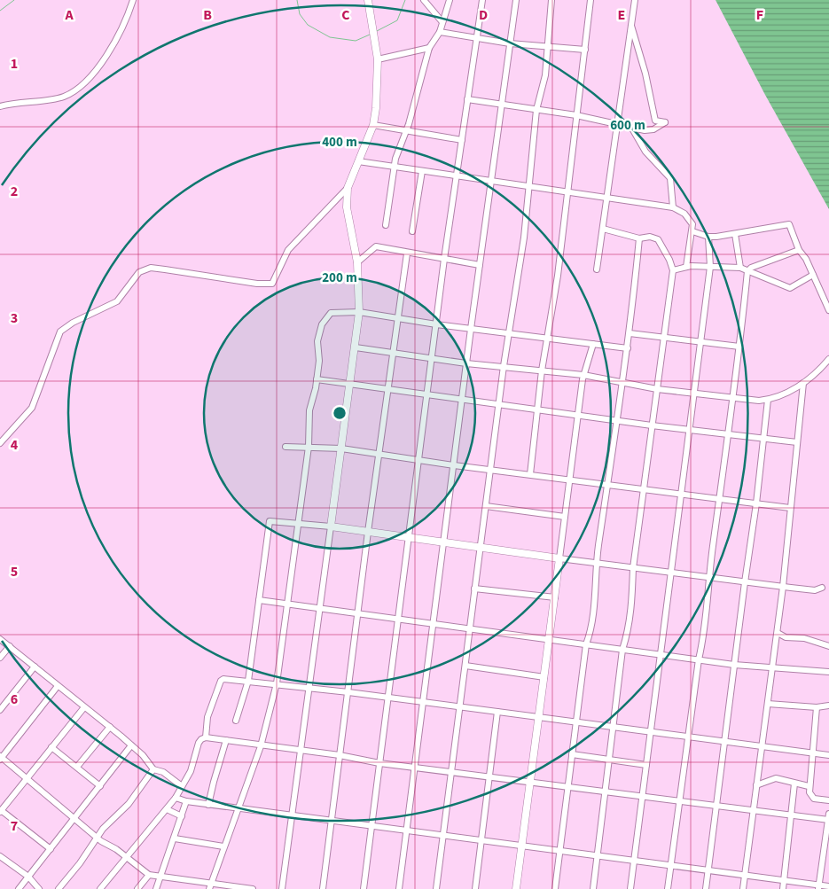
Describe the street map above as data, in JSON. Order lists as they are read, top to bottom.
{
  "grid": {
    "columns": [
      "A",
      "B",
      "C",
      "D",
      "E",
      "F"
    ],
    "rows": [
      "1",
      "2",
      "3",
      "4",
      "5",
      "6",
      "7"
    ]
  },
  "rings": ["600 m", "400 m", "200 m"]
}
